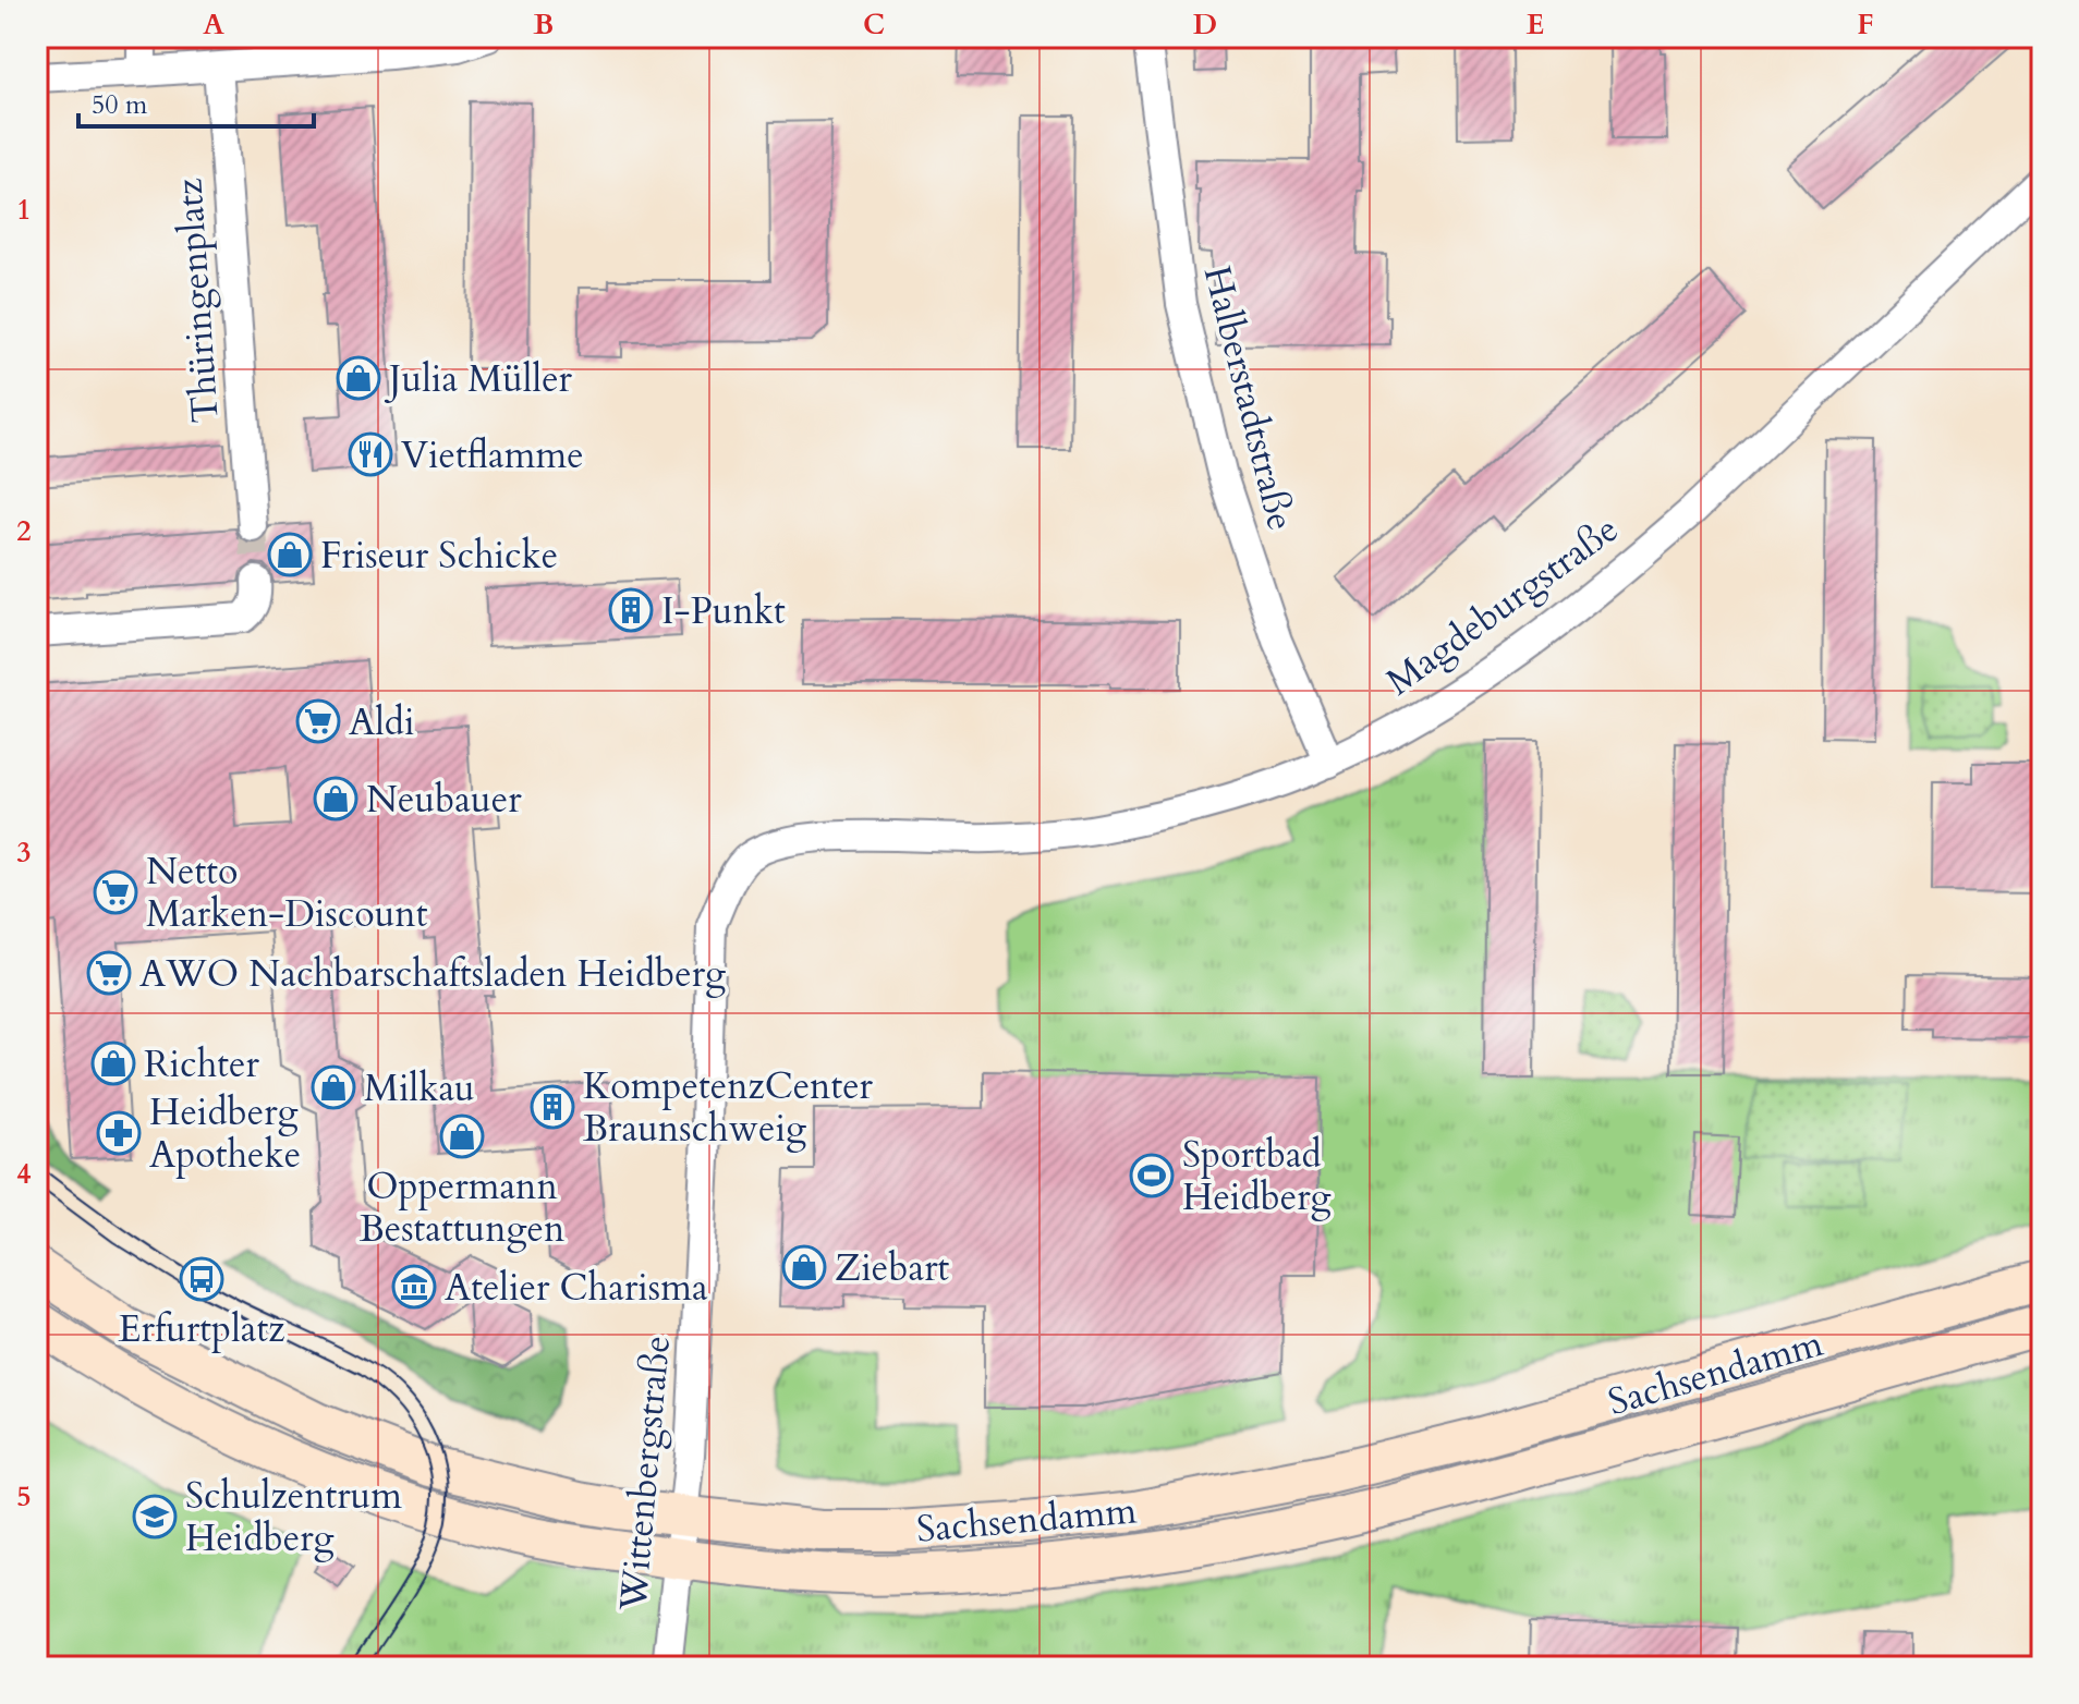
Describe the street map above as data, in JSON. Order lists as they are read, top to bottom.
{
  "streets": {
    "street": [
      "Thüringenplatz",
      "Halberstadtstraße",
      "Magdeburgstraße",
      "Sachsendamm",
      "Wittenbergstraße"
    ]
  },
  "crossings": [
    ["Halberstadtstraße", "Magdeburgstraße"],
    ["Magdeburgstraße", "Wittenbergstraße"],
    ["Sachsendamm", "Wittenbergstraße"]
  ],
  "places": {
    "shop": [
      "Julia Müller",
      "Friseur Schicke",
      "Neubauer",
      "Richter",
      "Milkau",
      "Oppermann Bestattungen",
      "Ziebart"
    ],
    "restaurant": ["Vietflamme"],
    "building": ["I-Punkt", "KompetenzCenter Braunschweig"],
    "supermarket": ["Aldi", "Netto Marken-Discount", "AWO Nachbarschaftsladen Heidberg"],
    "pharmacy": ["Heidberg Apotheke"],
    "sports": ["Sportbad Heidberg"],
    "bus stop": ["Erfurtplatz"],
    "museum": ["Atelier Charisma"],
    "school or university": ["Schulzentrum Heidberg"]
  },
  "scale_bar": "50 m",
  "grid": {
    "columns": [
      "A",
      "B",
      "C",
      "D",
      "E",
      "F"
    ],
    "rows": [
      "1",
      "2",
      "3",
      "4",
      "5"
    ]
  }
}
